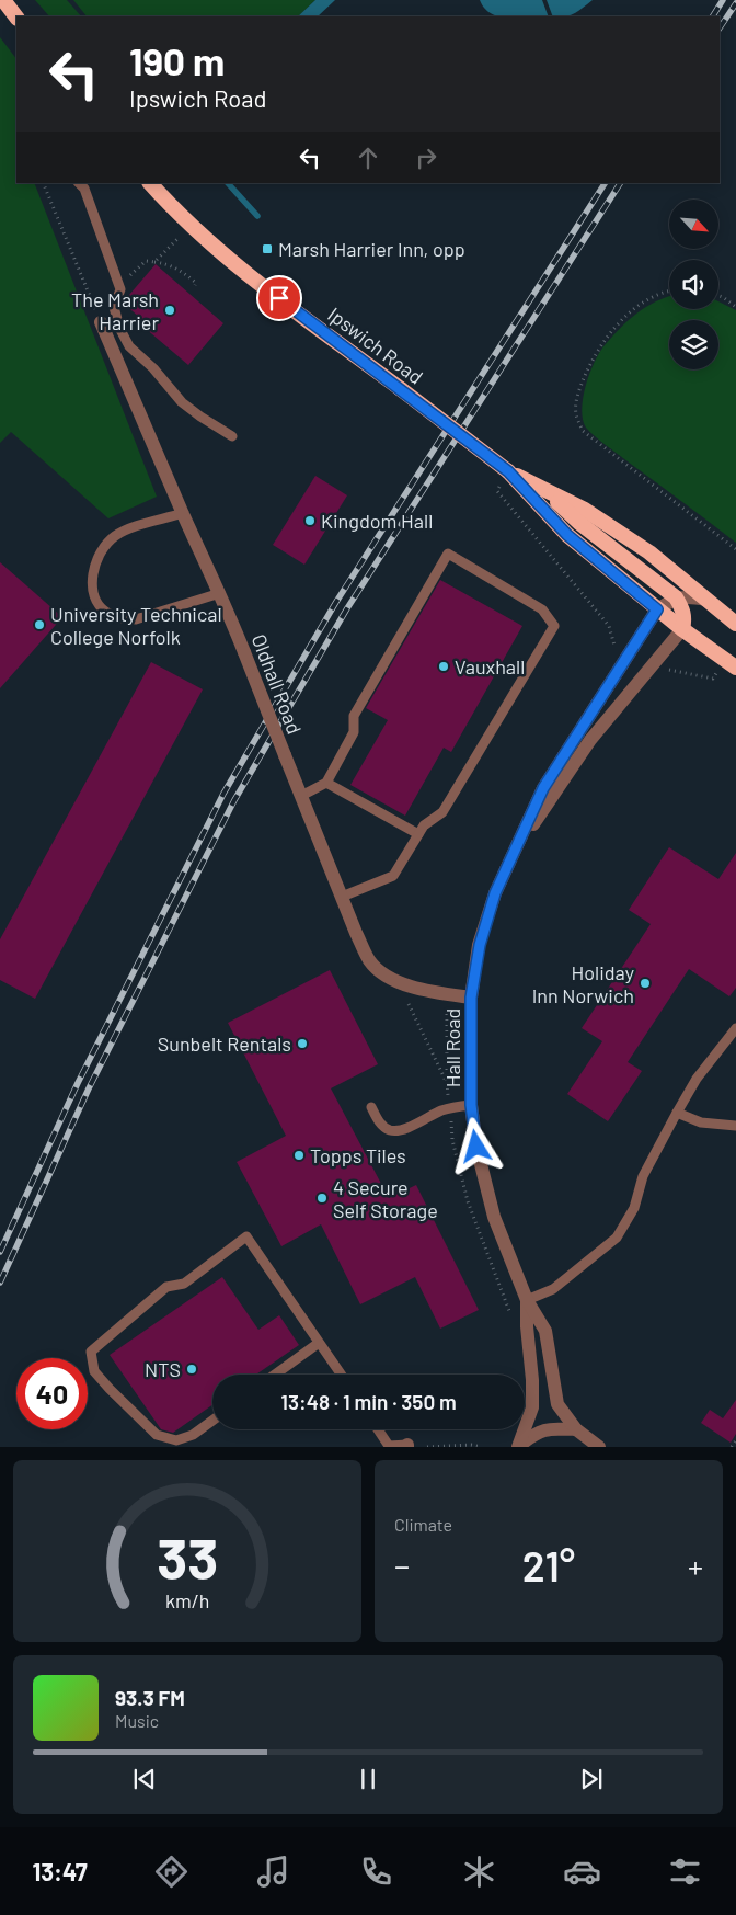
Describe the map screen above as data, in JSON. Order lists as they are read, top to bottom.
{
  "streets": {
    "highway": ["Ipswich Road"],
    "street": ["Oldhall Road", "Hall Road"]
  },
  "crossings": [
    ["Ipswich Road", "Hall Road"],
    ["Oldhall Road", "Hall Road"]
  ],
  "places": {
    "transit": ["Marsh Harrier Inn, opp"],
    "other": [
      "The Marsh Harrier",
      "Kingdom Hall",
      "University Technical College Norfolk",
      "Vauxhall",
      "Holiday Inn Norwich",
      "Sunbelt Rentals",
      "Topps Tiles",
      "4 Secure Self Storage",
      "NTS"
    ]
  },
  "north": "bottom right",
  "page": {
    "turn": ["190 m", "Ipswich Road"],
    "limit": "40",
    "trip": "13:48 · 1 min · 350 m",
    "tile": "Climate",
    "heat": ["−", "21°", "+"],
    "song": ["93.3 FM", "Music"],
    "tabs": "13:47",
    "gauge": ["33", "km/h"]
  }
}
